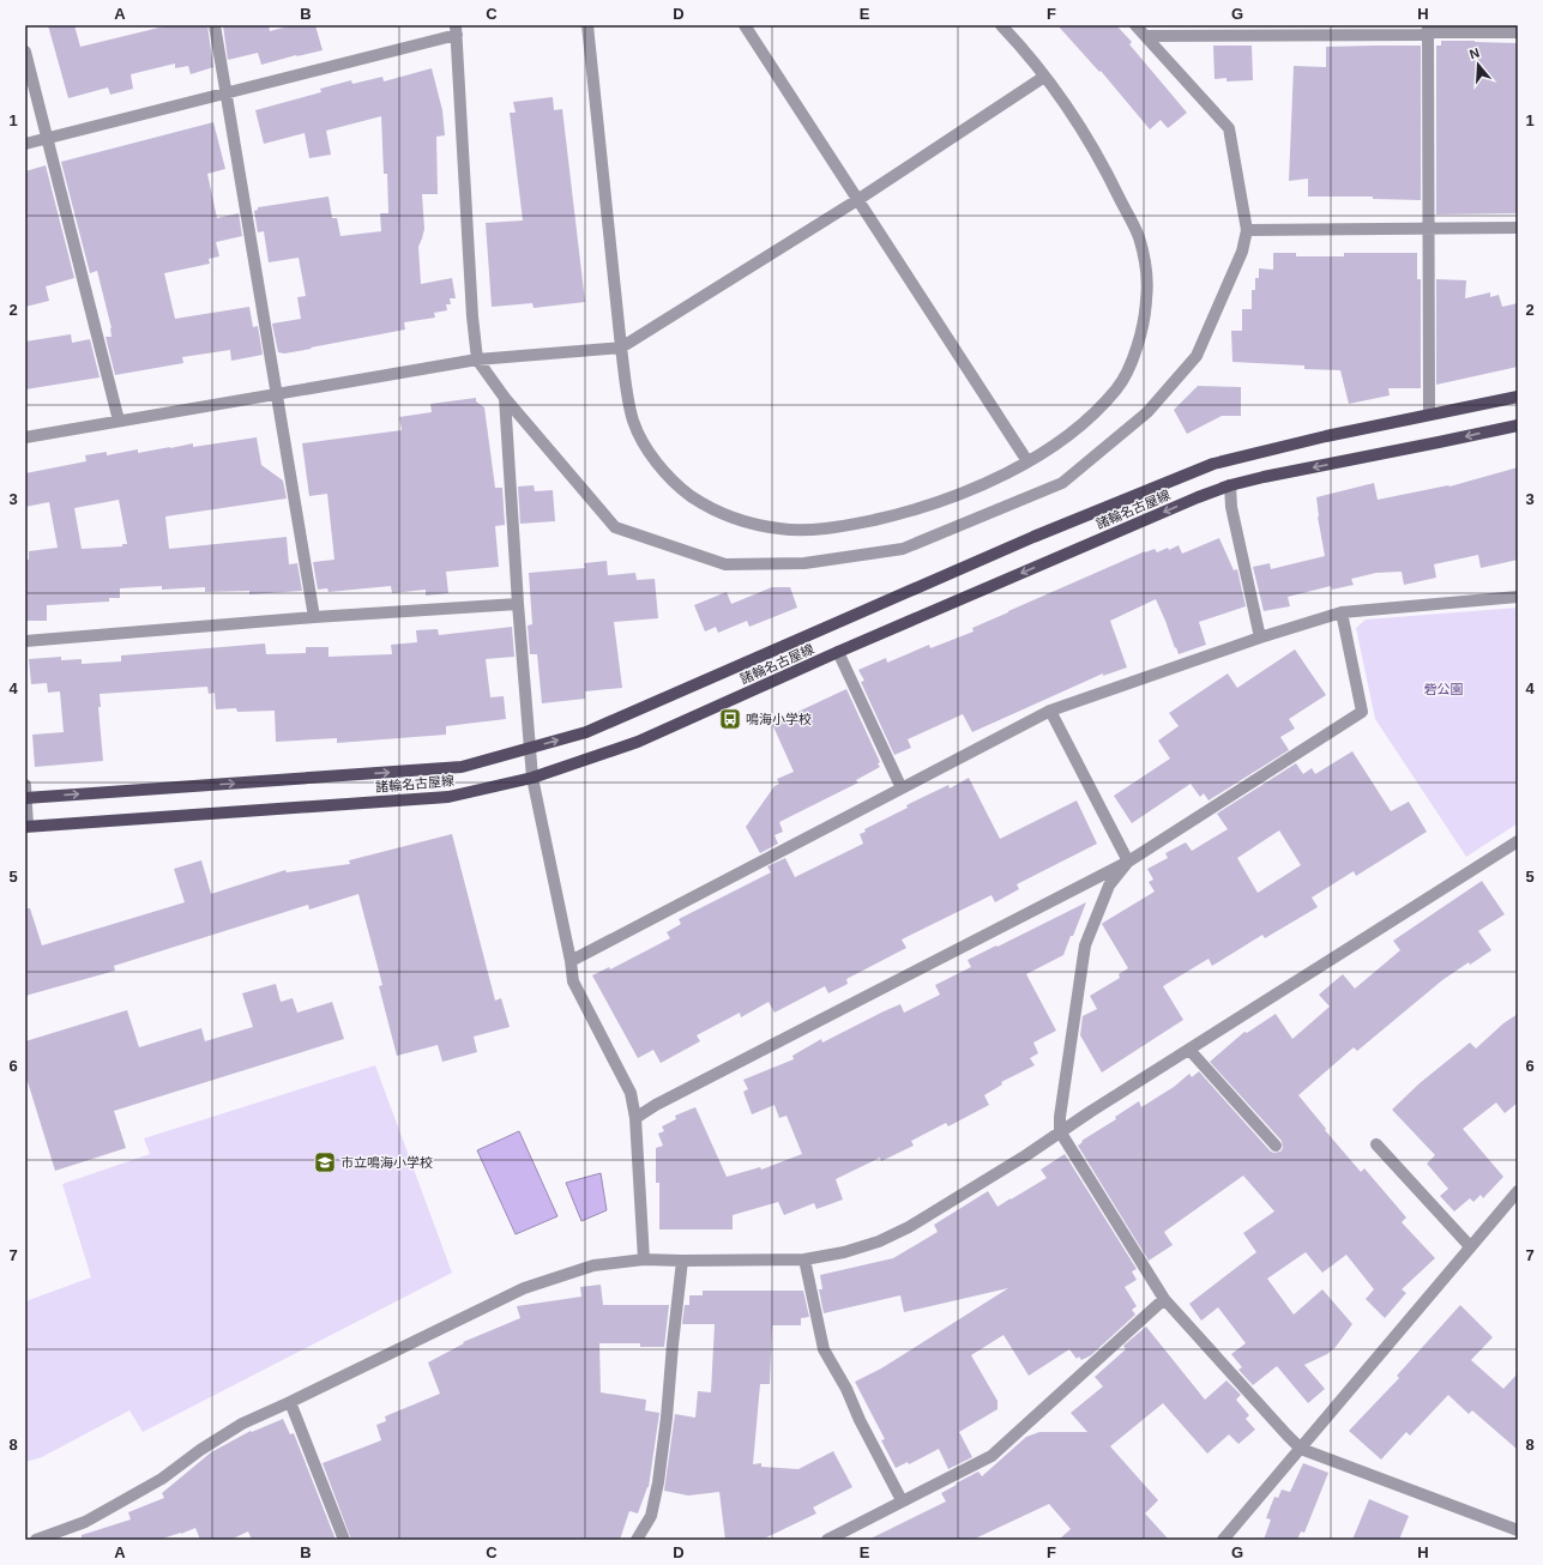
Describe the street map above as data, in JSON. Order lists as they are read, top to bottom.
{
  "streets": {
    "main road": ["諸輪名古屋線"]
  },
  "parks": ["砦公園"],
  "places": {
    "bus stop": ["鳴海小学校"],
    "school or university": ["市立鳴海小学校"]
  },
  "north": "top",
  "grid": {
    "columns": [
      "A",
      "B",
      "C",
      "D",
      "E",
      "F",
      "G",
      "H"
    ],
    "rows": [
      "1",
      "2",
      "3",
      "4",
      "5",
      "6",
      "7",
      "8"
    ]
  }
}
